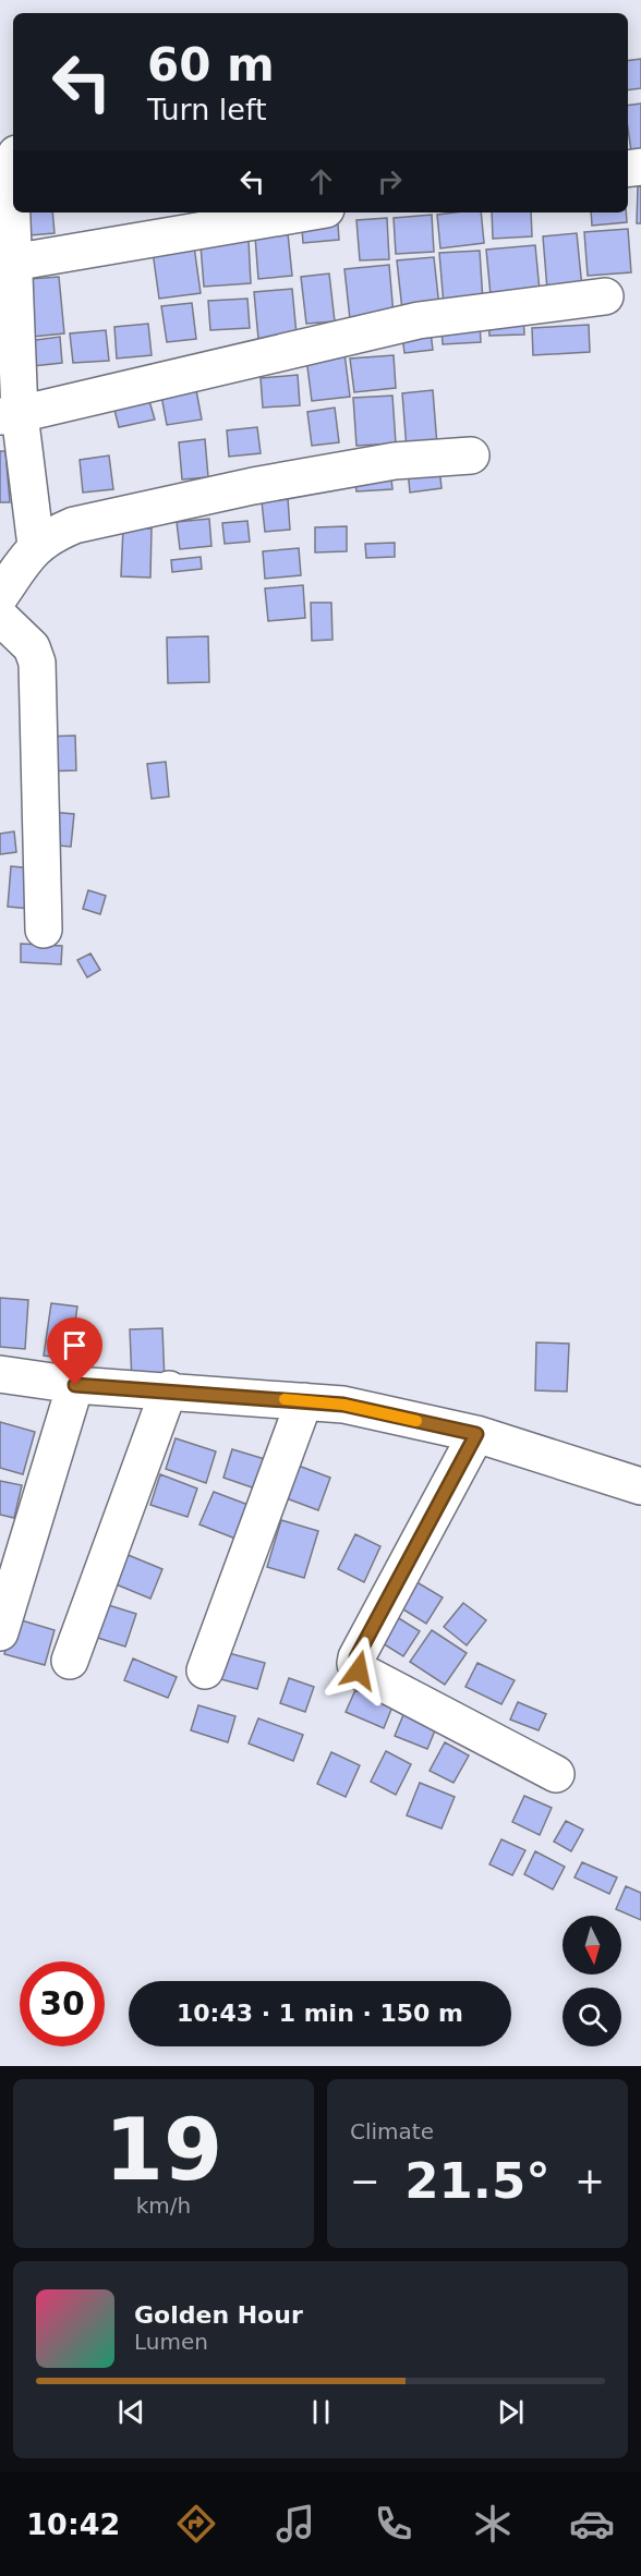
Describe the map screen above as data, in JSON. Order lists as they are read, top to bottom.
{
  "north": "bottom",
  "page": {
    "turn": ["60 m", "Turn left"],
    "limit": "30",
    "trip": "10:43 · 1 min · 150 m",
    "tile": [
      ["19", "km/h"],
      "Climate"
    ],
    "heat": ["−", "21.5°", "+"],
    "song": ["Golden Hour", "Lumen"],
    "tabs": "10:42"
  }
}
